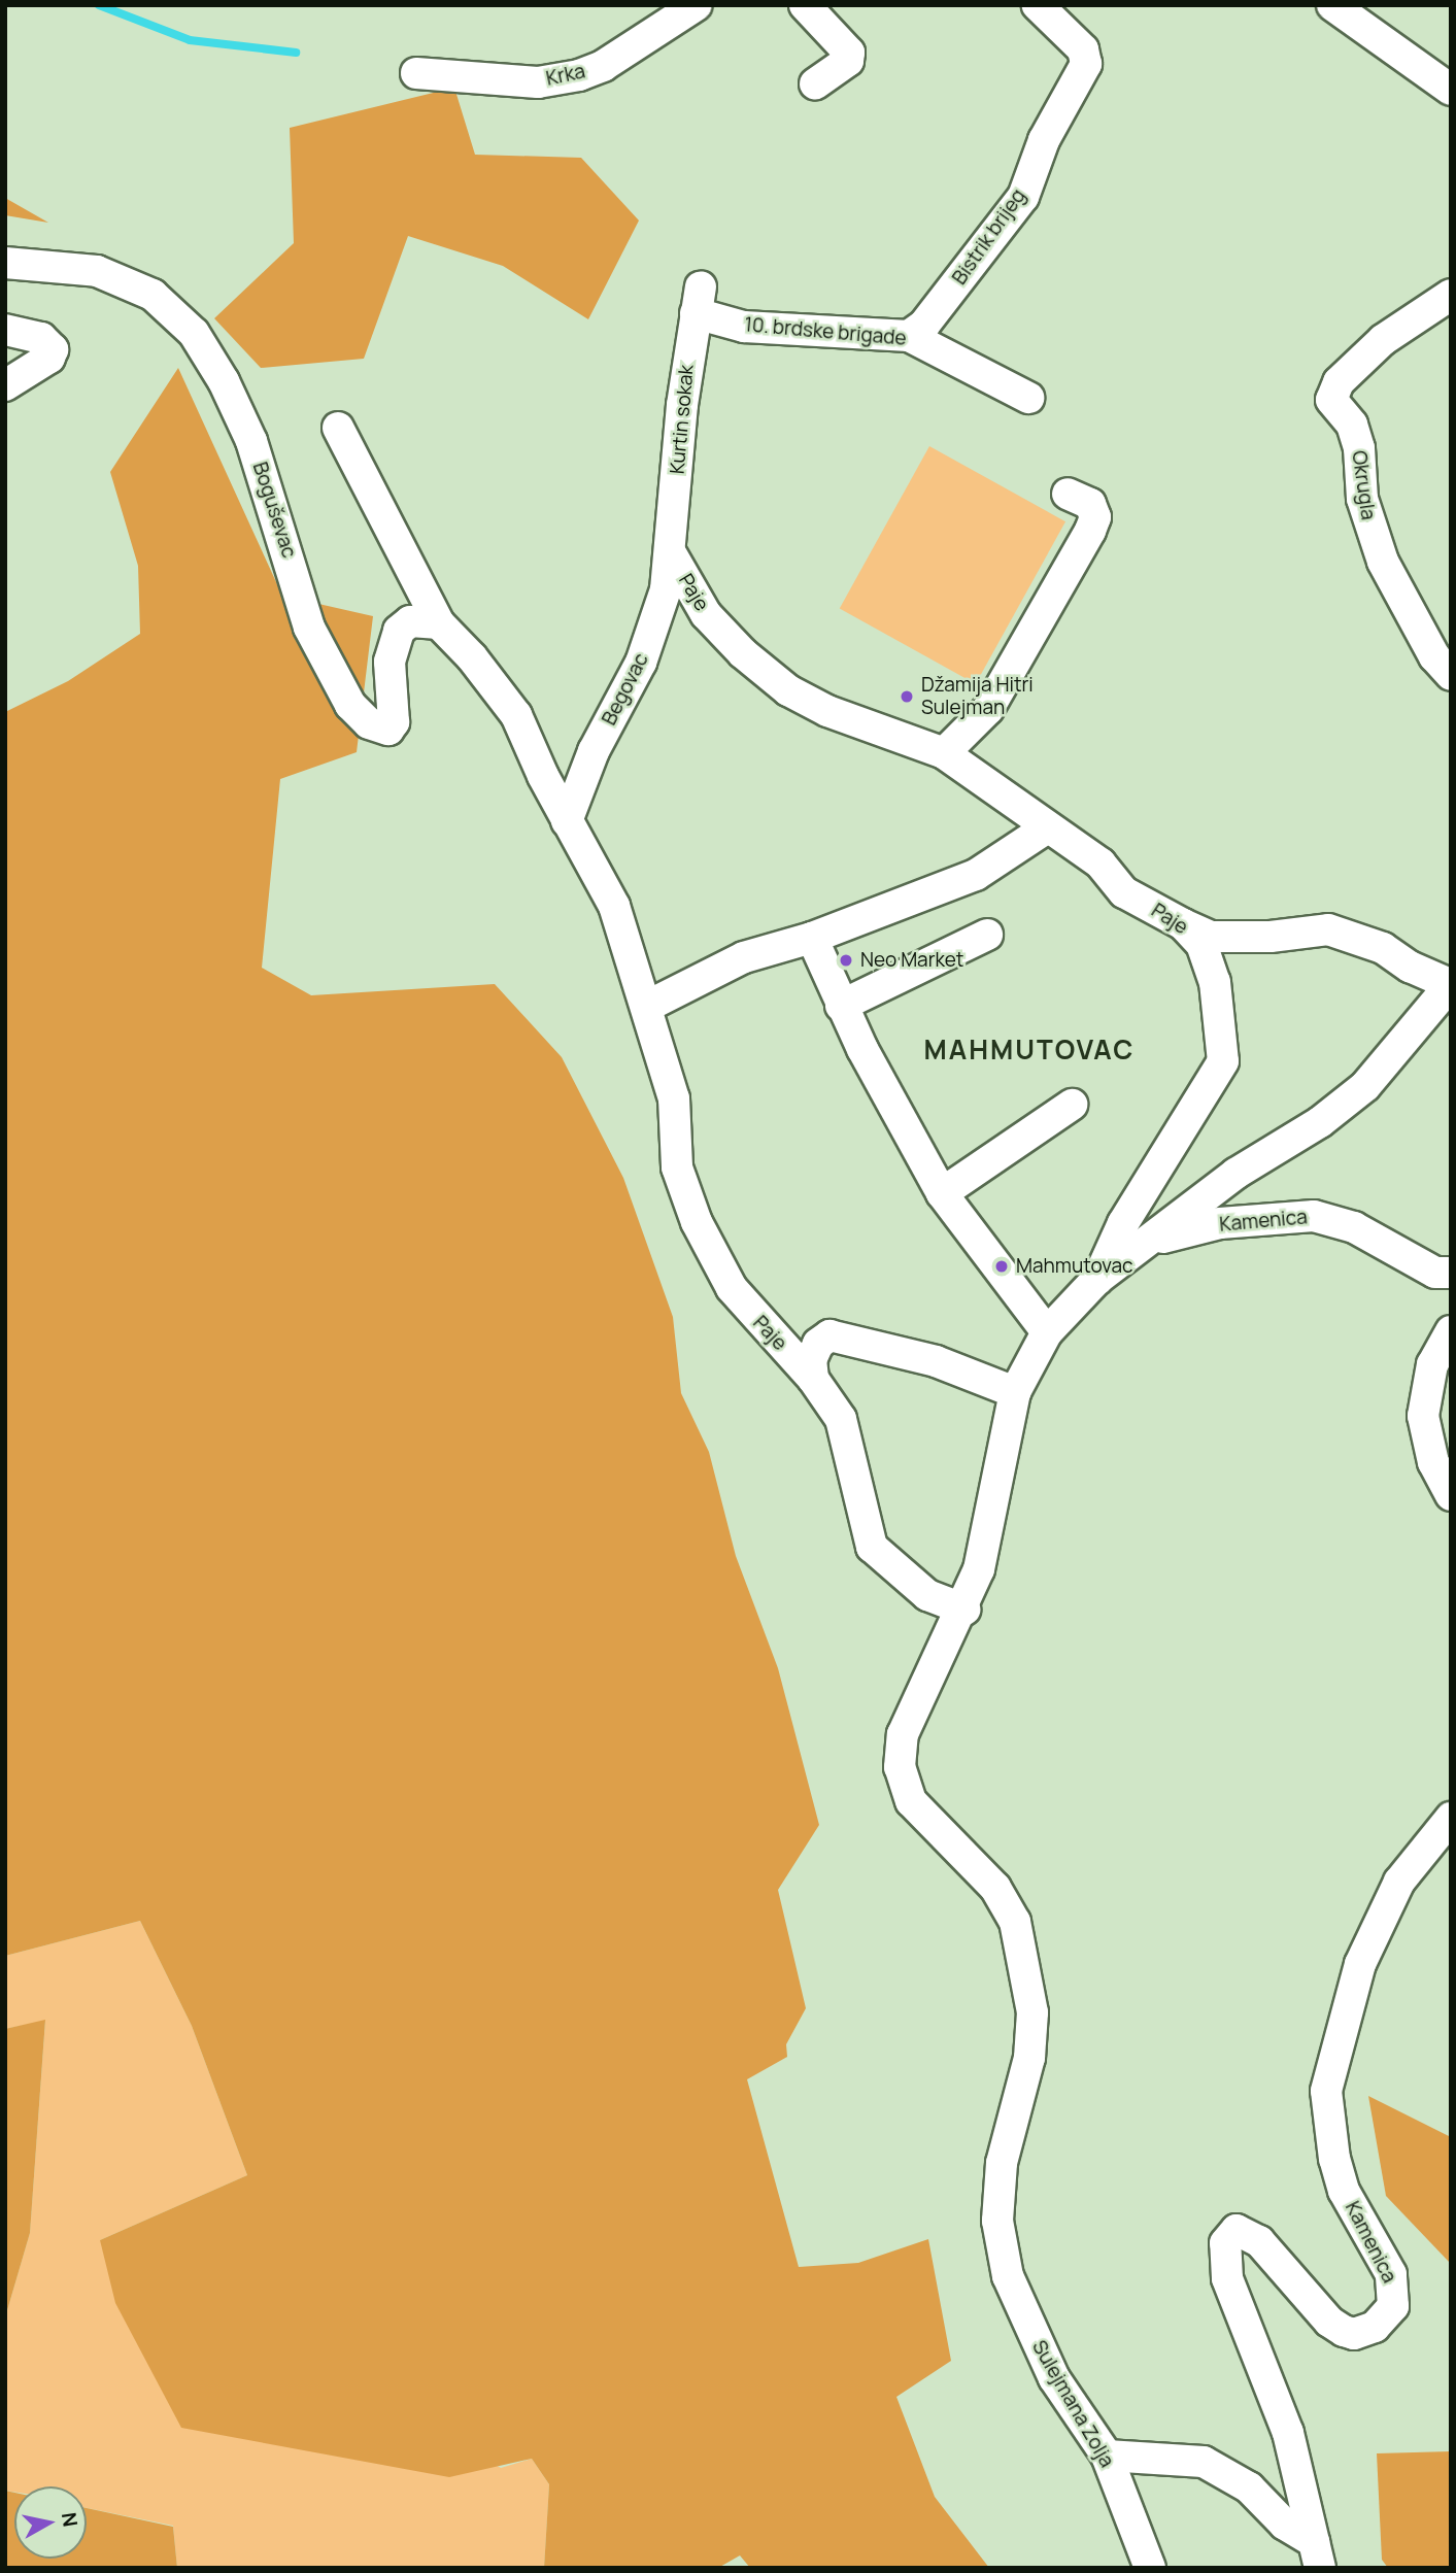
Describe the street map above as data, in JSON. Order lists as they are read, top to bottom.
{
  "streets": {
    "street": [
      "Krka",
      "Bistrik brijeg",
      "10. brdske brigade",
      "Kurtin sokak",
      "Okrugla",
      "Boguševac",
      "Paje",
      "Begovac",
      "Kamenica",
      "Sulejmana Zolja"
    ]
  },
  "crossings": [
    ["Bistrik brijeg", "10. brdske brigade"],
    ["10. brdske brigade", "Kurtin sokak"],
    ["Kurtin sokak", "Paje"],
    ["Kurtin sokak", "Begovac"],
    ["Boguševac", "Paje"],
    ["Paje", "Begovac"],
    ["Paje", "Sulejmana Zolja"]
  ],
  "districts": ["MAHMUTOVAC"],
  "places": ["Džamija Hitri Sulejman", "Neo Market", "Mahmutovac"],
  "north": "right"
}
